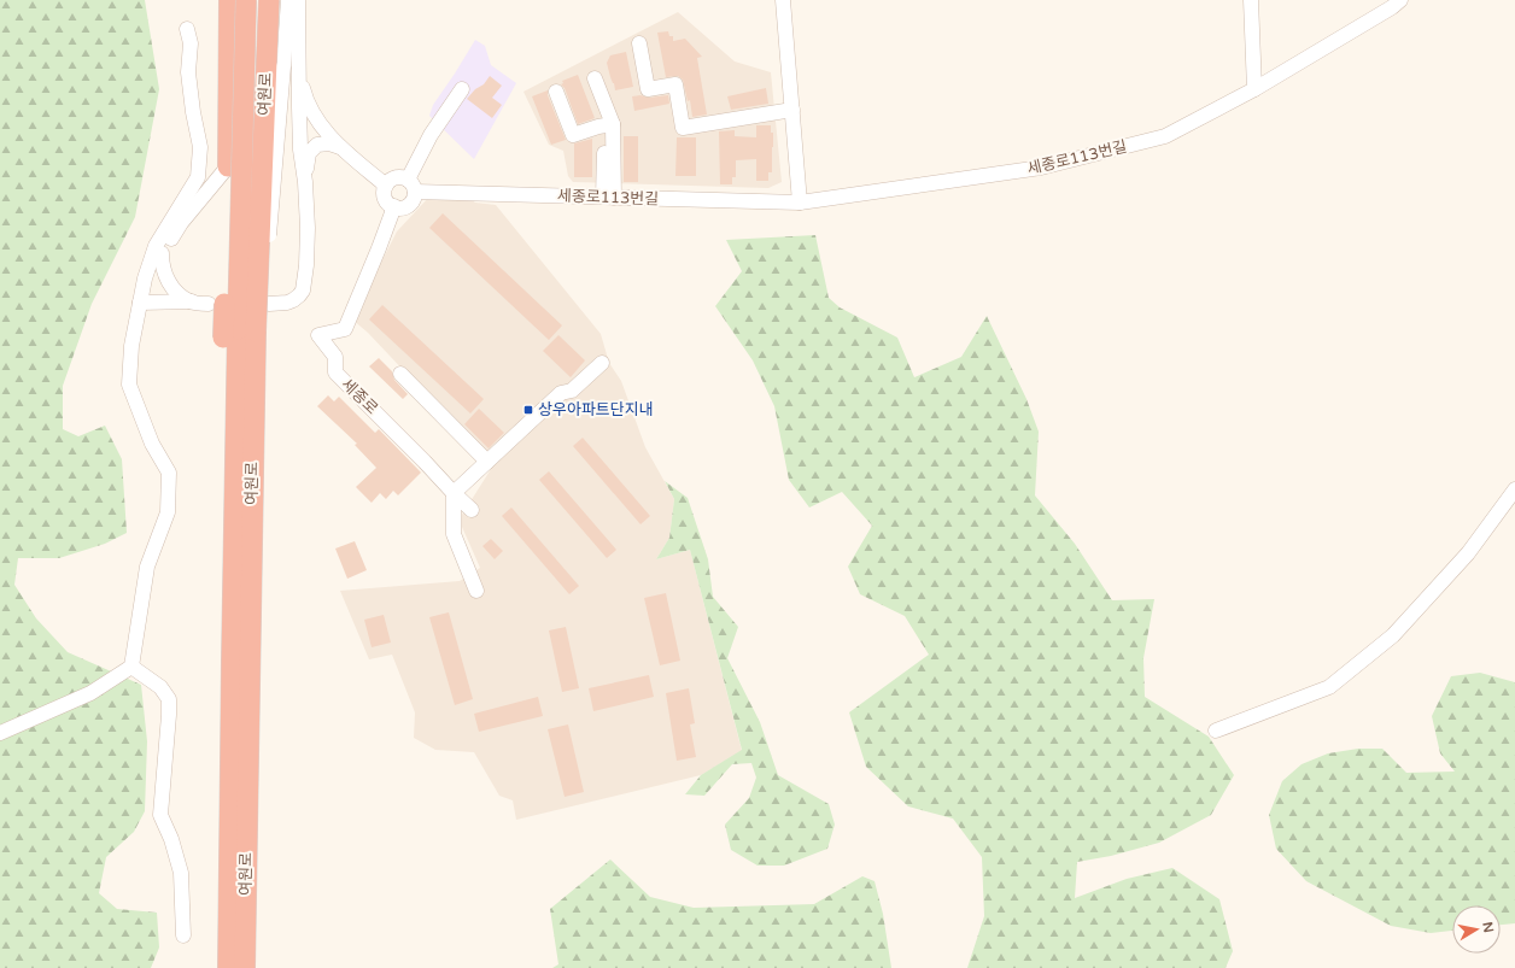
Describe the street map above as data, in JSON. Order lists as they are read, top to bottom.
{
  "streets": {
    "highway": ["여원로"],
    "street": ["세종로113번길", "세종로"]
  },
  "crossings": [
    ["세종로113번길", "세종로"]
  ],
  "places": {
    "transit": ["상우아파트단지내"]
  },
  "north": "right"
}
